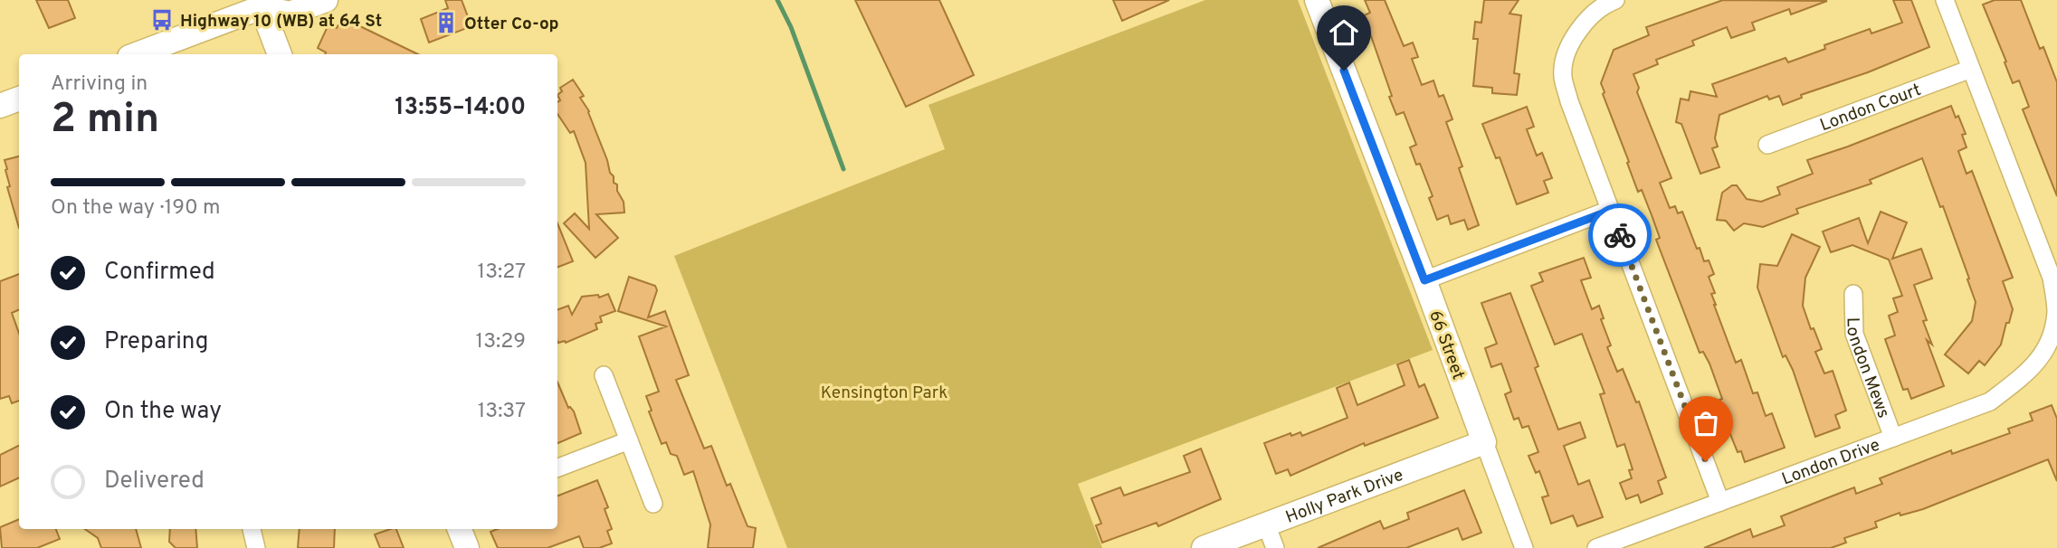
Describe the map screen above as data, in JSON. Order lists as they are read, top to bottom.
{
  "streets": {
    "street": [
      "London Court",
      "66 Street",
      "London Mews",
      "London Drive",
      "Holly Park Drive"
    ]
  },
  "crossings": [
    ["London Court", "London Drive"],
    ["66 Street", "Holly Park Drive"],
    ["London Mews", "London Drive"]
  ],
  "parks": ["Kensington Park"],
  "places": {
    "bus stop": ["Highway 10 (WB) at 64 St"],
    "building": ["Otter Co-op"]
  },
  "page": {
    "heading": ["2 min", "Arriving in", "13:55–14:00"],
    "bar": "On the way · 190 m",
    "list": [
      ["Confirmed", "13:27"],
      ["Preparing", "13:29"],
      ["On the way", "13:37"],
      "Delivered"
    ]
  }
}
